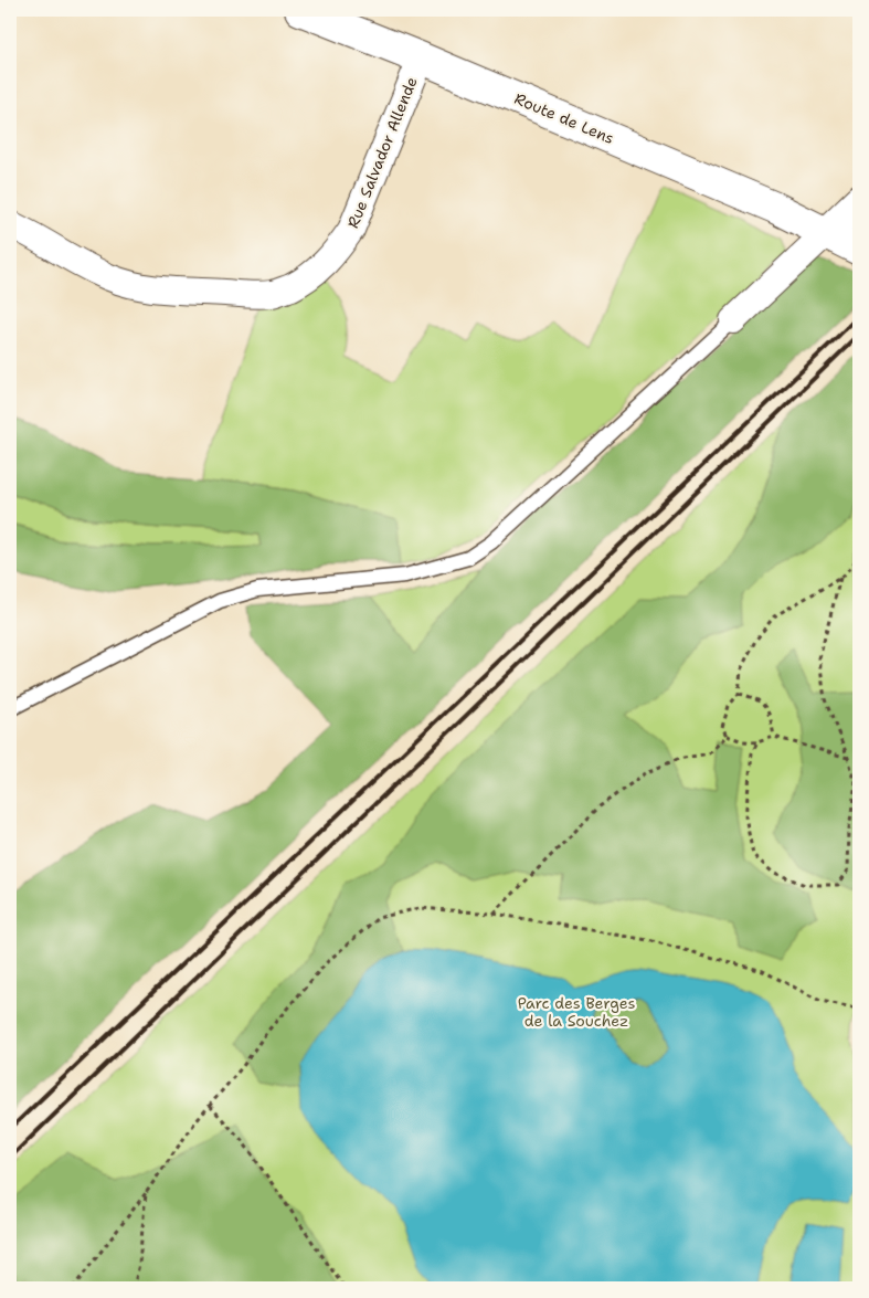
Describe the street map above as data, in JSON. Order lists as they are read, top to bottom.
{
  "streets": {
    "street": ["Route de Lens", "Rue Salvador Allende"]
  },
  "crossings": [
    ["Route de Lens", "Rue Salvador Allende"]
  ],
  "parks": ["Parc des Berges de la Souchez"]
}
